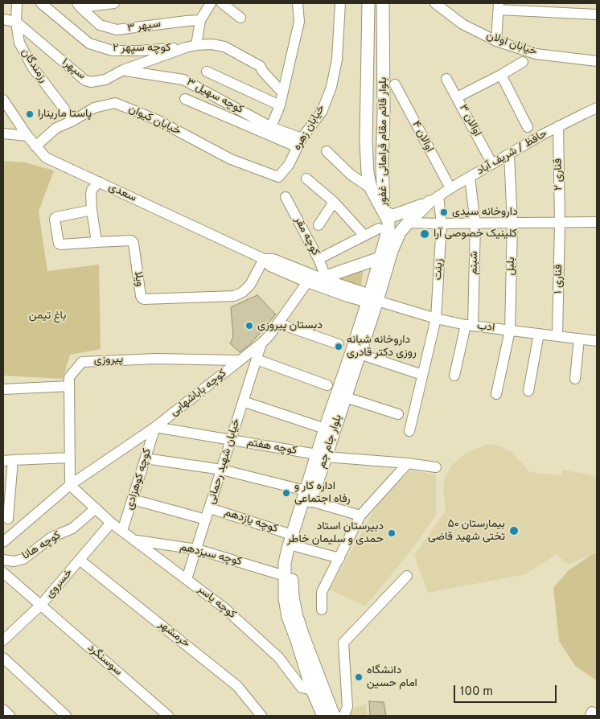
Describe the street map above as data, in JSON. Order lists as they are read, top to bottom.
{
  "streets": {
    "main road": ["بلوار قائم مقام فراهانی - غفور", "بلوار جام جم"],
    "street": [
      "سپهر ۳",
      "خیابان اولان",
      "کوچه سپهر ۲",
      "رزمندگان",
      "سپهر۱",
      "کوچه سهیل ۳",
      "خیابان کیوان",
      "اوالان ۳",
      "خیابان زهره",
      "اوالان ۴",
      "حافظ / شریف آباد",
      "قناری ۲",
      "سعدی",
      "کوچه مقر",
      "شبنم",
      "بلبل",
      "زینت",
      "ویلا",
      "قناری ۱",
      "ادب",
      "پیروزی",
      "کوچه باباشهابی",
      "کوچه هفتم",
      "خیابان شهید رحمانی",
      "کوچه کوهزادی",
      "کوچه یازدهم",
      "کوچه هانا",
      "کوچه سیزدهم",
      "خسروی",
      "کوچه یاسر",
      "خرمشهر",
      "سوسنگرد"
    ]
  },
  "crossings": [
    ["کوچه سپهر ۲", "سپهر۱"],
    ["رزمندگان", "سپهر۱"],
    ["رزمندگان", "خیابان کیوان"],
    ["سپهر۱", "کوچه سهیل ۳"],
    ["کوچه سهیل ۳", "خیابان زهره"],
    ["خیابان کیوان", "خیابان زهره"],
    ["خیابان کیوان", "سعدی"],
    ["اوالان ۳", "حافظ / شریف آباد"],
    ["اوالان ۴", "حافظ / شریف آباد"],
    ["بلوار قائم مقام فراهانی - غفور", "بلوار جام جم"],
    ["حافظ / شریف آباد", "قناری ۲"],
    ["حافظ / شریف آباد", "شبنم"],
    ["حافظ / شریف آباد", "بلبل"],
    ["حافظ / شریف آباد", "زینت"],
    ["حافظ / شریف آباد", "بلوار جام جم"],
    ["قناری ۲", "قناری ۱"],
    ["سعدی", "کوچه مقر"],
    ["سعدی", "ویلا"],
    ["سعدی", "ادب"],
    ["سعدی", "کوچه باباشهابی"],
    ["سعدی", "بلوار جام جم"],
    ["شبنم", "ادب"],
    ["بلبل", "ادب"],
    ["زینت", "ادب"],
    ["زینت", "بلوار جام جم"],
    ["قناری ۱", "ادب"],
    ["ادب", "بلوار جام جم"],
    ["پیروزی", "کوچه باباشهابی"],
    ["پیروزی", "کوچه یاسر"],
    ["کوچه باباشهابی", "کوچه هفتم"],
    ["کوچه باباشهابی", "خیابان شهید رحمانی"],
    ["کوچه باباشهابی", "کوچه کوهزادی"],
    ["کوچه باباشهابی", "کوچه یاسر"],
    ["بلوار جام جم", "کوچه هفتم"],
    ["بلوار جام جم", "کوچه یازدهم"],
    ["بلوار جام جم", "کوچه سیزدهم"],
    ["بلوار جام جم", "کوچه یاسر"],
    ["کوچه هفتم", "خیابان شهید رحمانی"],
    ["کوچه هفتم", "کوچه کوهزادی"],
    ["خیابان شهید رحمانی", "کوچه یازدهم"],
    ["خیابان شهید رحمانی", "کوچه سیزدهم"],
    ["خیابان شهید رحمانی", "کوچه یاسر"],
    ["کوچه کوهزادی", "کوچه یاسر"],
    ["کوچه هانا", "کوچه یاسر"],
    ["کوچه سیزدهم", "کوچه یاسر"],
    ["خسروی", "کوچه یاسر"],
    ["خسروی", "خرمشهر"],
    ["خسروی", "سوسنگرد"]
  ],
  "parks": ["باغ تیمن"],
  "places": [
    "پاستا مارینارا",
    "داروخانه سیدی",
    "کلینیک خصوصی آرا",
    "دبستان پیروزی",
    "داروخانه شبانه روزی دکتر قادری",
    "اداره کار و رفاه اجتماعی",
    "بیمارستان ۵۰ تختی شهید قاضی",
    "دبیرستان استاد حمدی و سلیمان خاطر",
    "دانشگاه امام حسین"
  ],
  "scale_bar": "100 m"
}
